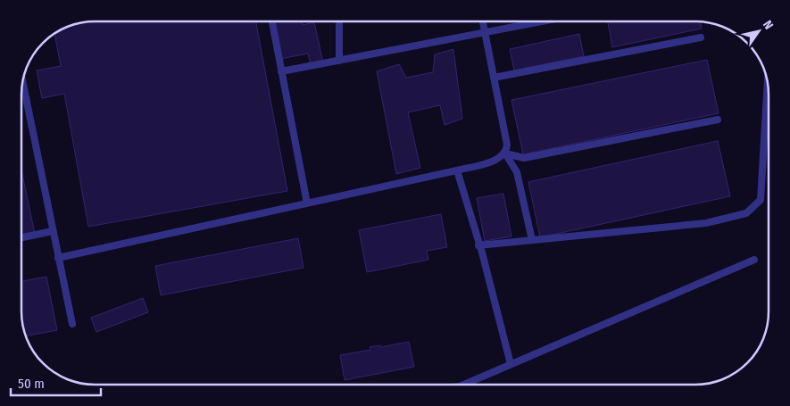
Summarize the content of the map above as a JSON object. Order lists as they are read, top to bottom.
{
  "scale_bar": "50 m",
  "north": "top right"
}
